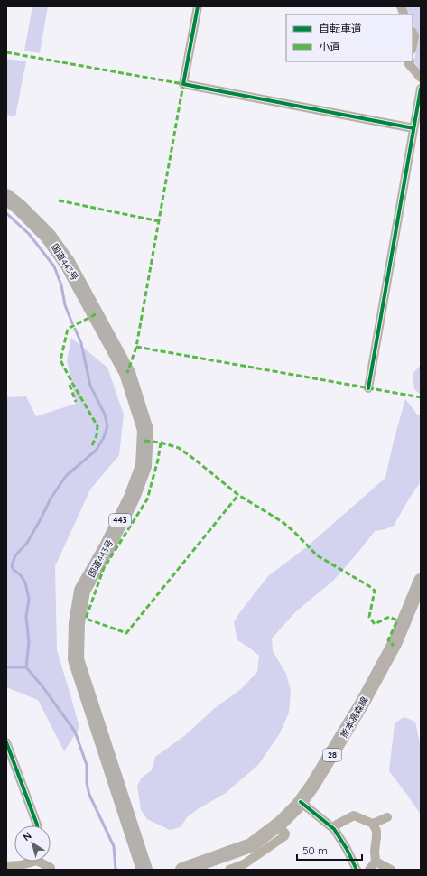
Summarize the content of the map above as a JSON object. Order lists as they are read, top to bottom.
{
  "streets": {
    "highway": ["国道443号", "443"],
    "main road": ["熊本高森線", "28"]
  },
  "legend": ["自転車道", "小道"],
  "scale_bar": "50 m",
  "north": "top left"
}
